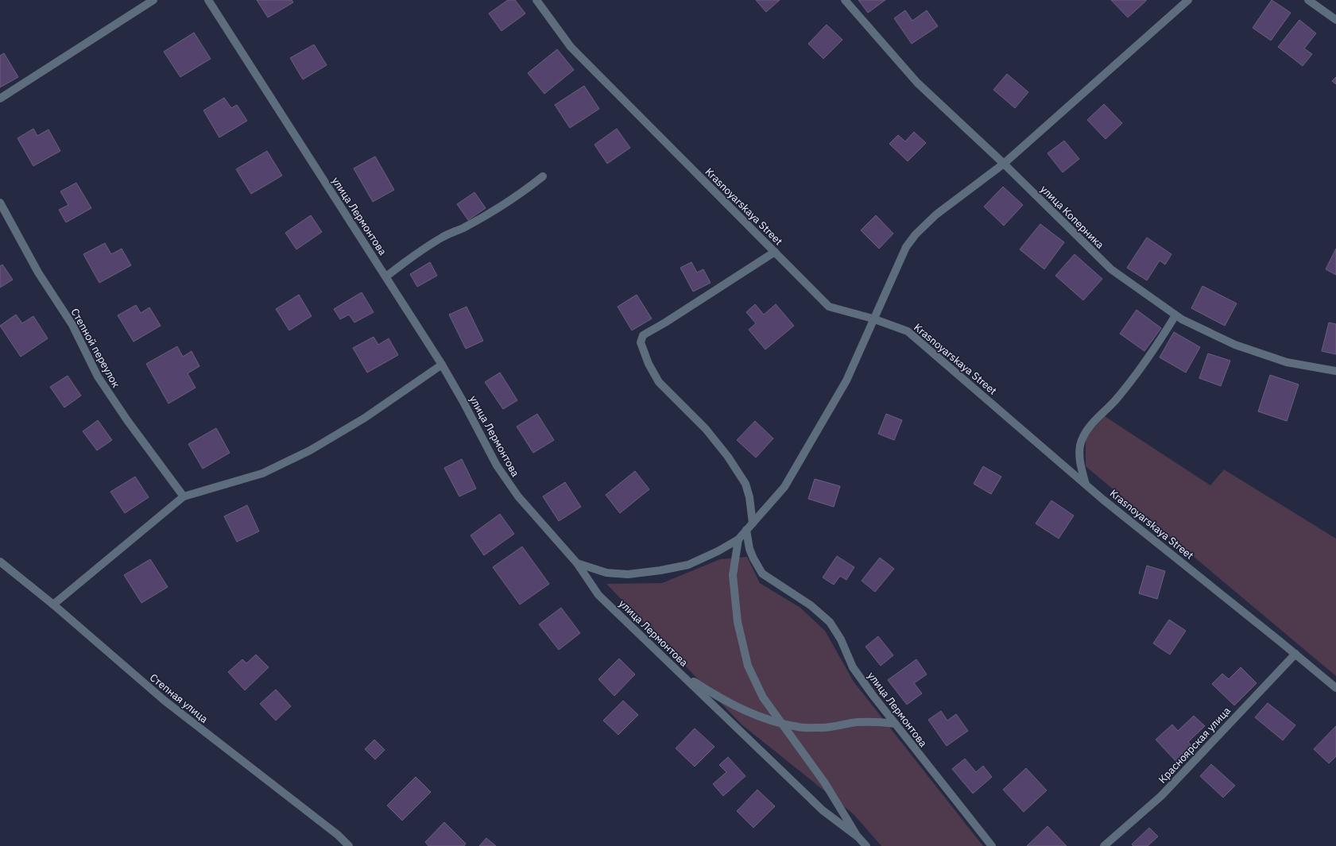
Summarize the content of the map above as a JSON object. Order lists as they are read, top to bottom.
{
  "streets": {
    "street": [
      "Krasnoyarskaya Street",
      "улица Лермонтова",
      "улица Коперника",
      "Степной переулок",
      "Степная улица",
      "Красноярская улица"
    ]
  },
  "crossings": [
    ["Krasnoyarskaya Street", "Красноярская улица"]
  ]
}
